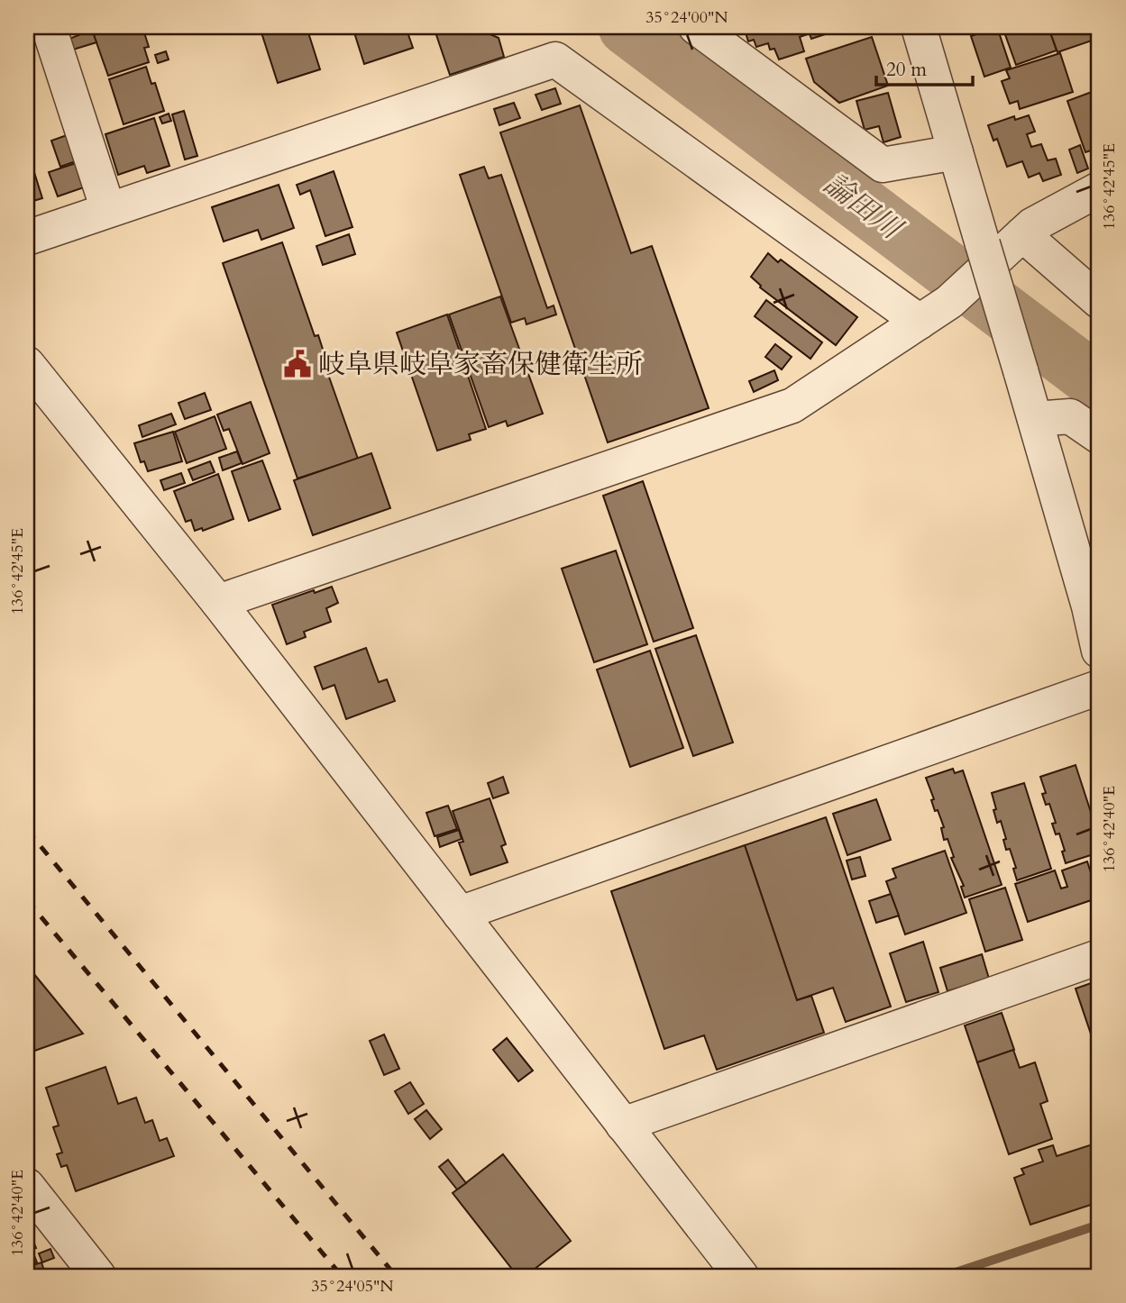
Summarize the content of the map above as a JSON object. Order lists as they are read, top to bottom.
{
  "water": ["論田川"],
  "places": {
    "public building": ["岐阜県岐阜家畜保健衛生所"]
  },
  "scale_bar": "20 m",
  "coordinates": [
    "35°24'00\"N",
    "136°42'45\"E",
    "136°42'40\"E",
    "35°24'05\"N"
  ]
}
